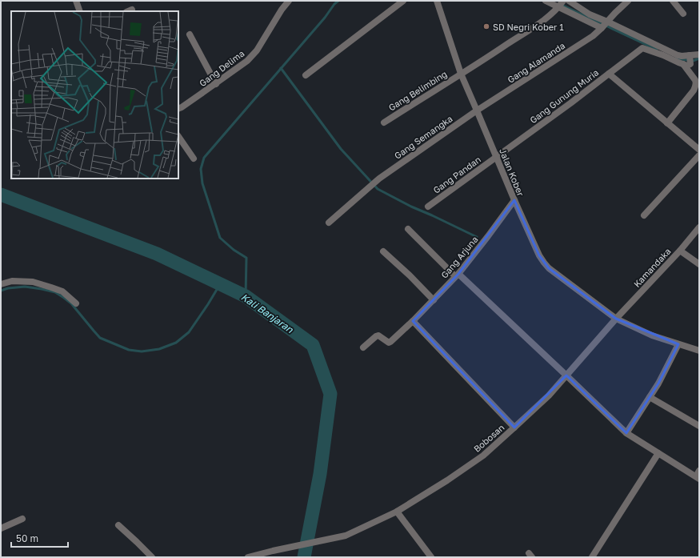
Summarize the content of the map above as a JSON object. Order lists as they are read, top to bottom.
{
  "streets": {
    "street": [
      "Gang Alamanda",
      "Gang Delima",
      "Gang Belimbing",
      "Gang Gunung Muria",
      "Gang Semangka",
      "Jalan Kober",
      "Gang Pandan",
      "Gang Arjuna",
      "Kamandaka",
      "Bobosan"
    ]
  },
  "crossings": [
    ["Gang Alamanda", "Gang Semangka"],
    ["Gang Alamanda", "Jalan Kober"],
    ["Gang Belimbing", "Jalan Kober"],
    ["Gang Gunung Muria", "Jalan Kober"],
    ["Gang Gunung Muria", "Gang Pandan"],
    ["Gang Semangka", "Jalan Kober"],
    ["Jalan Kober", "Gang Pandan"],
    ["Jalan Kober", "Gang Arjuna"],
    ["Jalan Kober", "Kamandaka"],
    ["Jalan Kober", "Bobosan"],
    ["Kamandaka", "Bobosan"]
  ],
  "water": ["Kali Banjaran"],
  "places": ["SD Negri Kober 1"],
  "scale_bar": "50 m"
}
